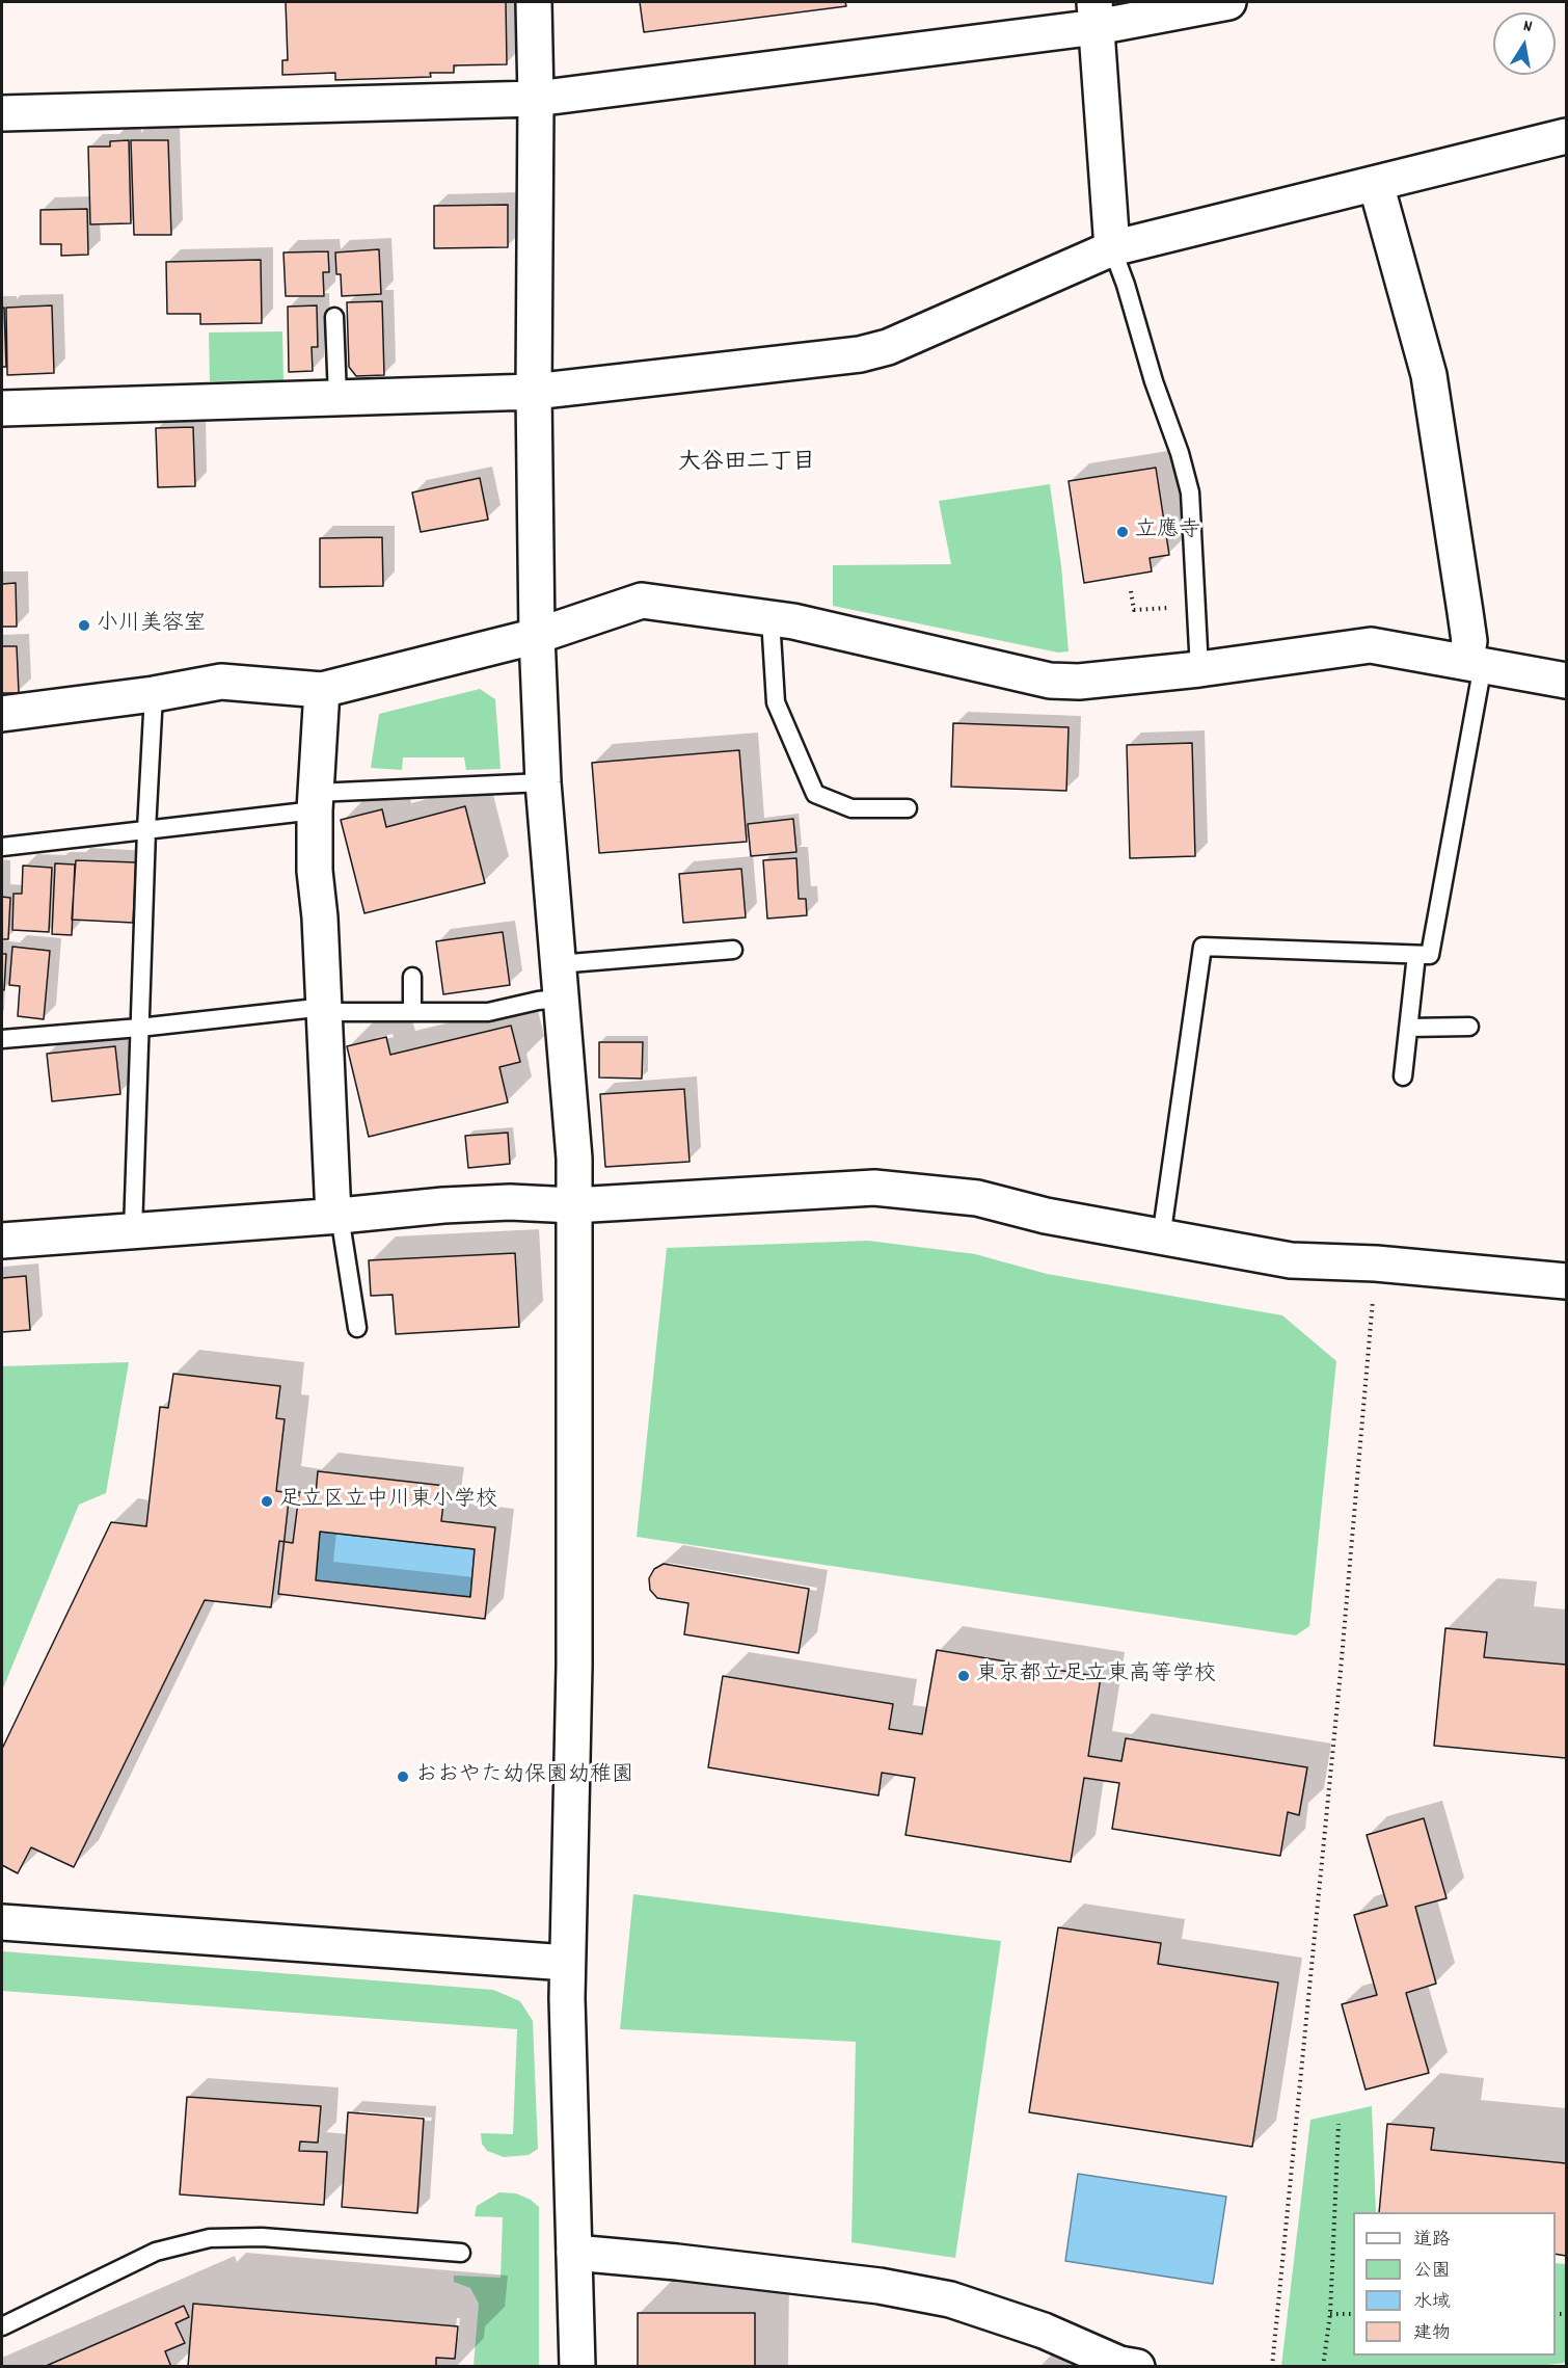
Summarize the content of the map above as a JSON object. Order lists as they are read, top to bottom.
{
  "districts": ["大谷田二丁目"],
  "places": [
    "立應寺",
    "小川美容室",
    "足立区立中川東小学校",
    "東京都立足立東高等学校",
    "おおやた幼保園幼稚園"
  ],
  "legend": [
    "道路",
    "公園",
    "水域",
    "建物"
  ],
  "north": "top"
}
